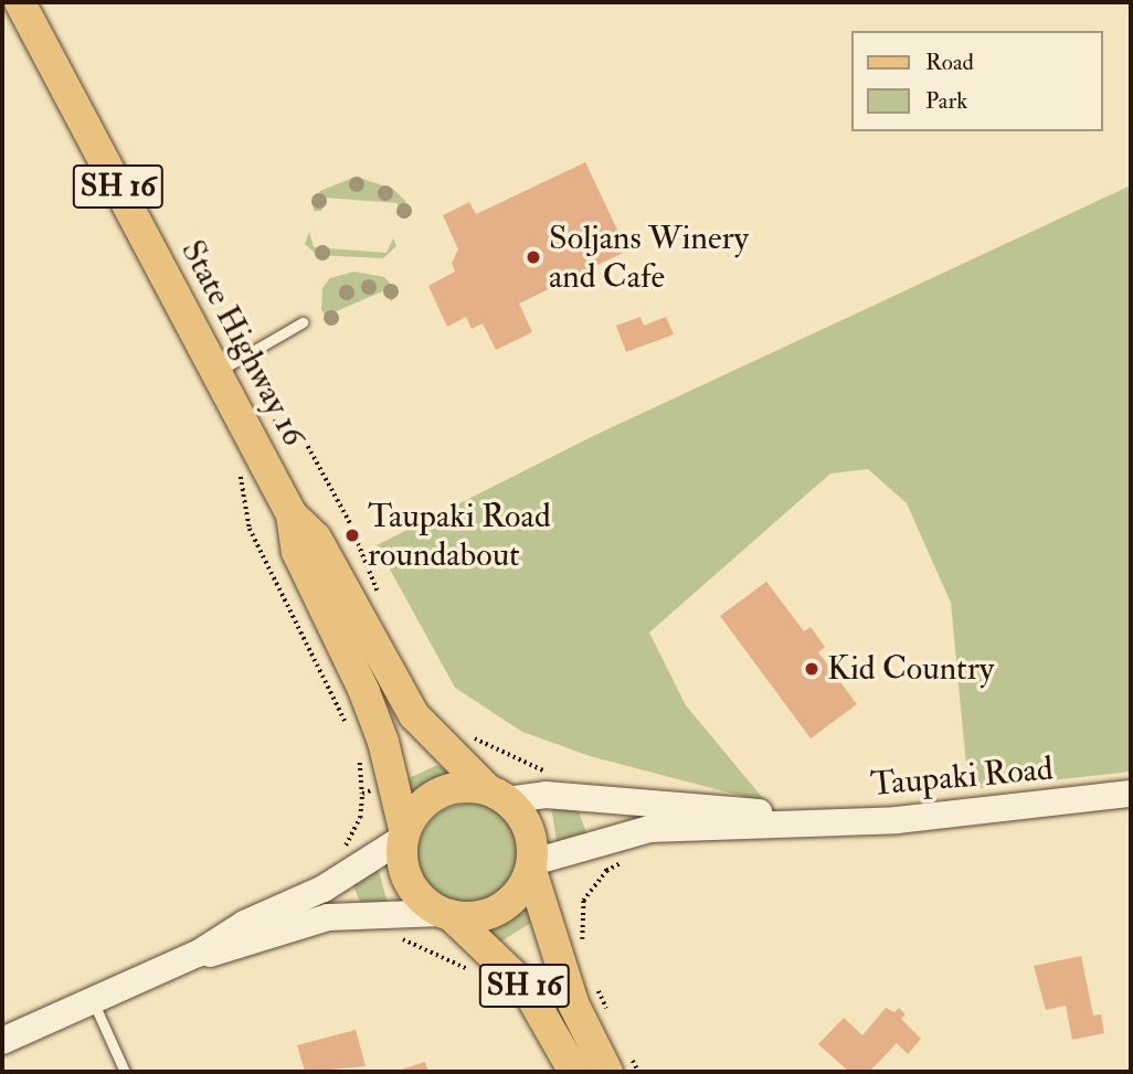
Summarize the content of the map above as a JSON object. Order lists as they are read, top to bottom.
{
  "streets": {
    "main road": ["SH 16", "State Highway 16"],
    "street": ["Taupaki Road"]
  },
  "crossings": [
    ["SH 16", "State Highway 16"],
    ["SH 16", "Taupaki Road"],
    ["State Highway 16", "Taupaki Road"]
  ],
  "places": ["Soljans Winery and Cafe", "Taupaki Road roundabout", "Kid Country"],
  "legend": ["Road", "Park"]
}
